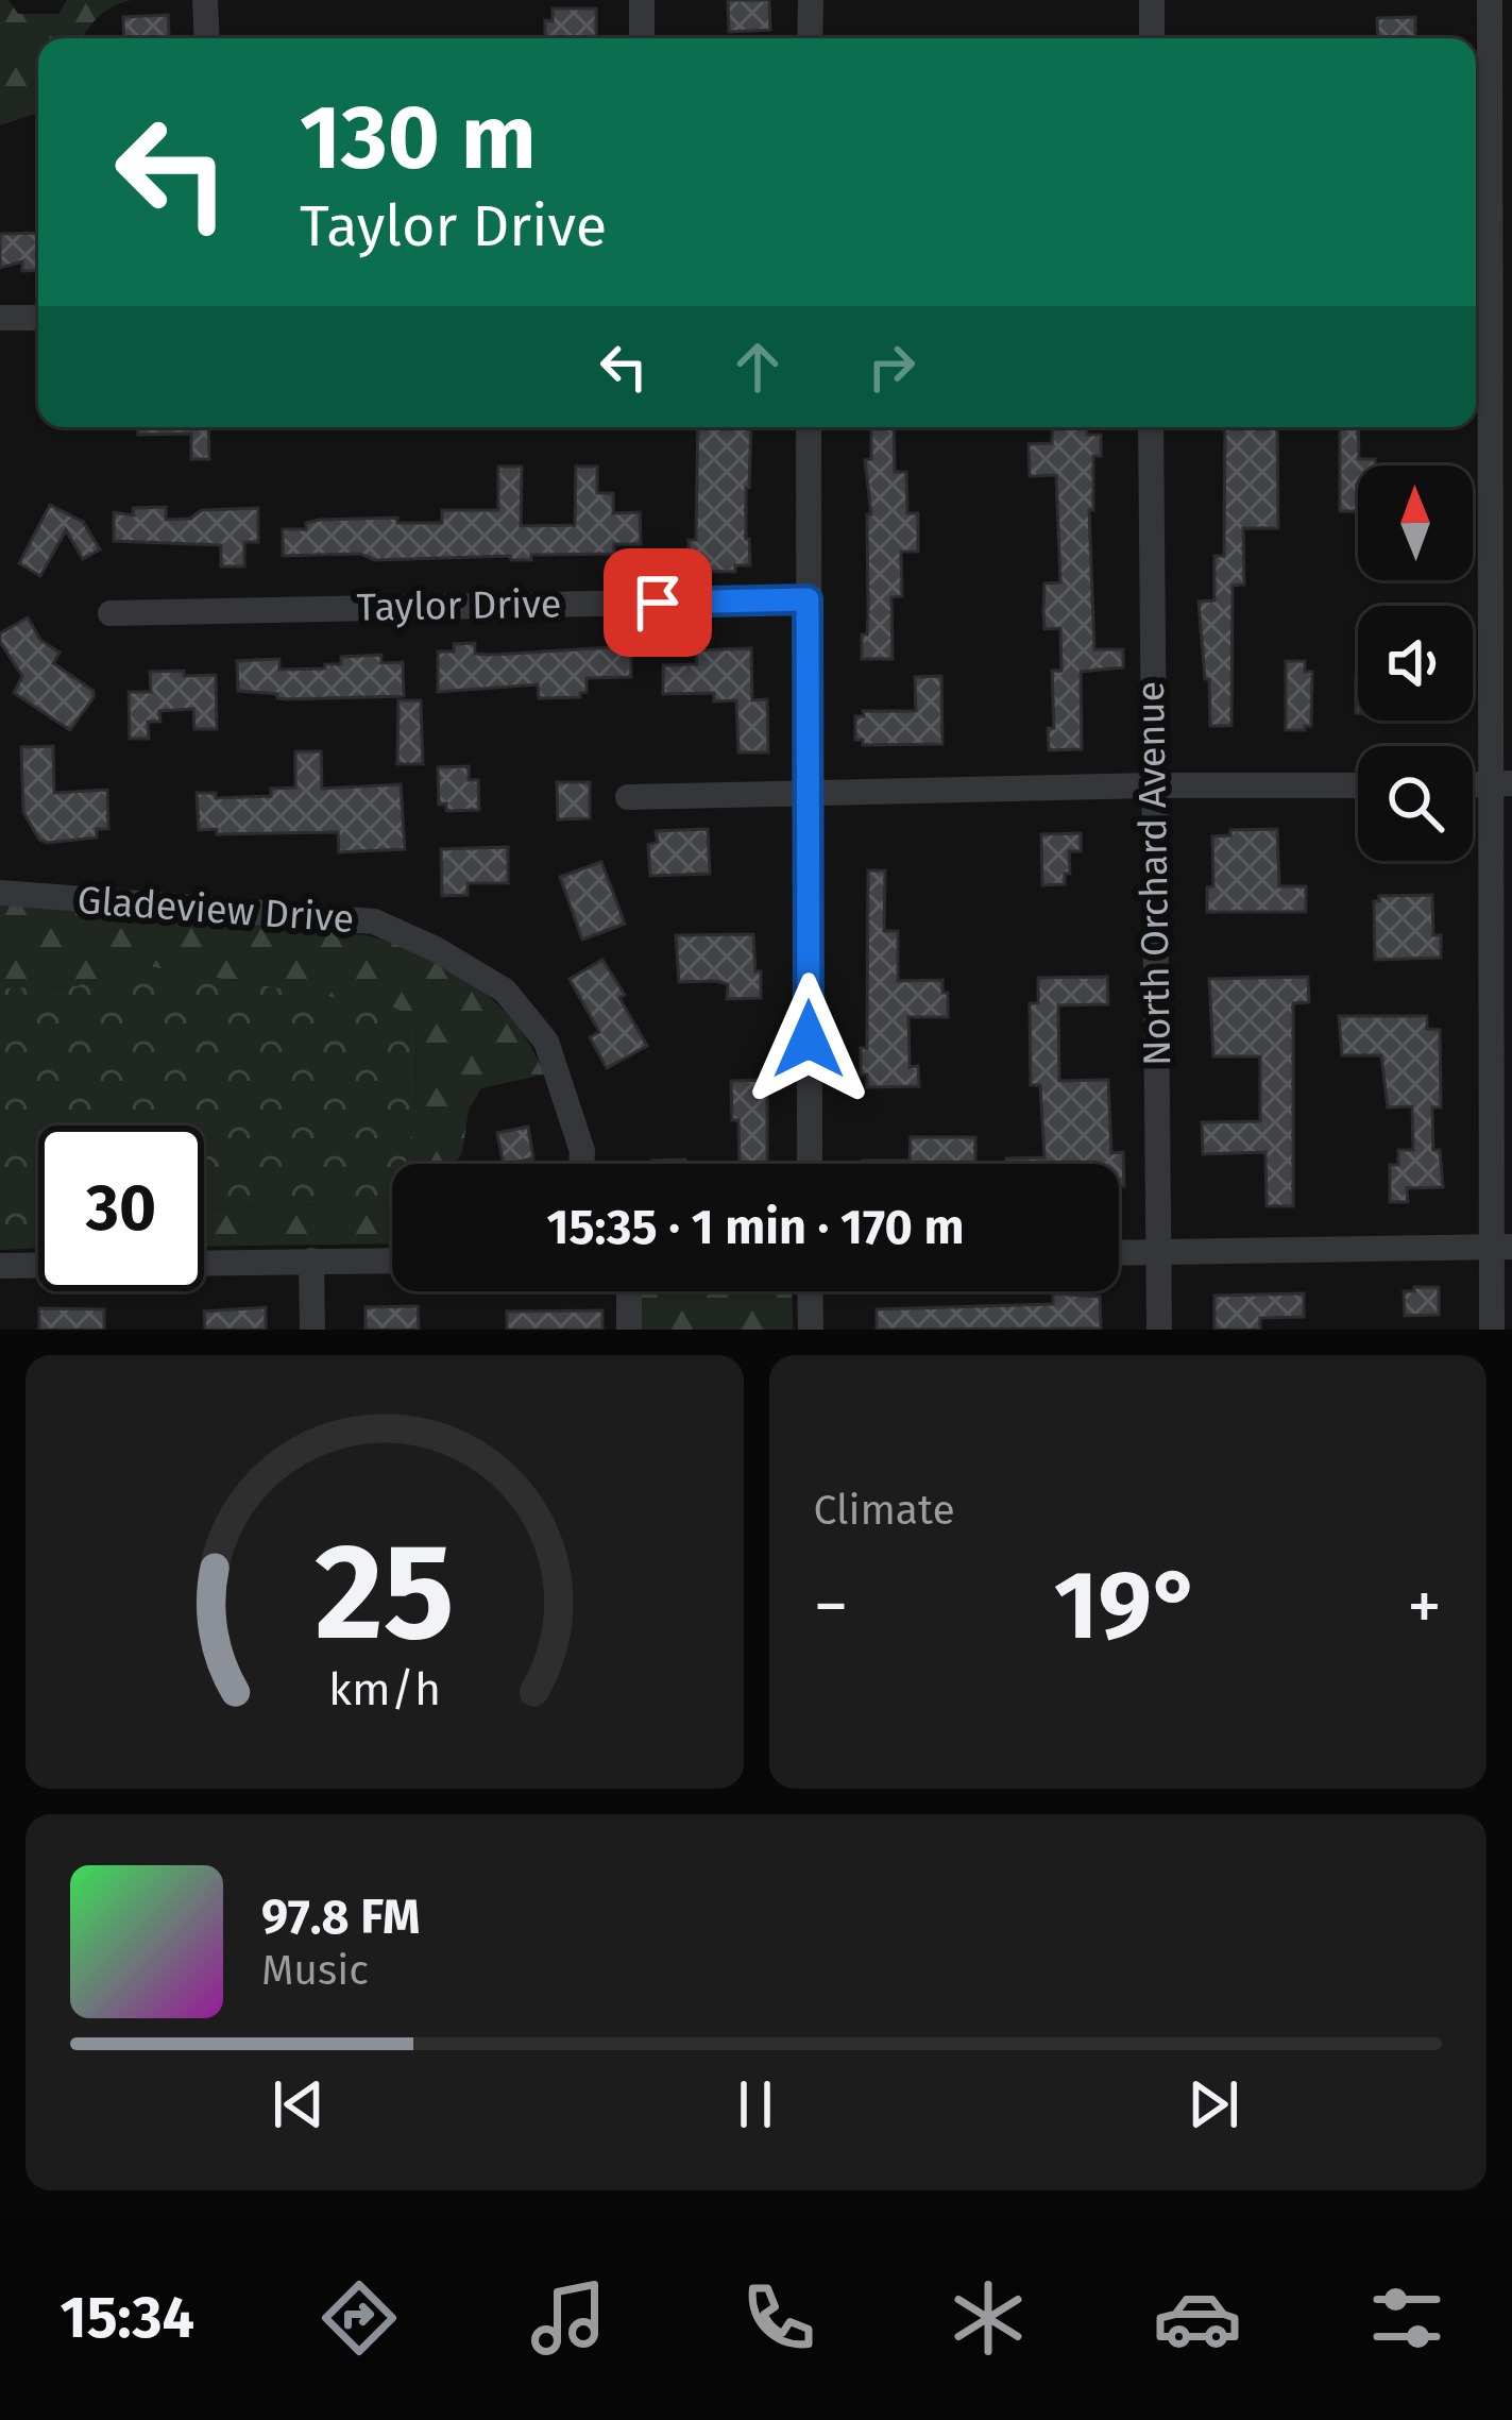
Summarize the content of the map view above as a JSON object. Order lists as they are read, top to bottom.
{
  "streets": {
    "street": ["Taylor Drive", "North Orchard Avenue", "Gladeview Drive"]
  },
  "north": "top",
  "page": {
    "turn": ["130 m", "Taylor Drive"],
    "limit": "30",
    "trip": "15:35 · 1 min · 170 m",
    "tile": "Climate",
    "heat": ["−", "19°", "+"],
    "song": ["97.8 FM", "Music"],
    "tabs": "15:34",
    "gauge": ["25", "km/h"]
  }
}
